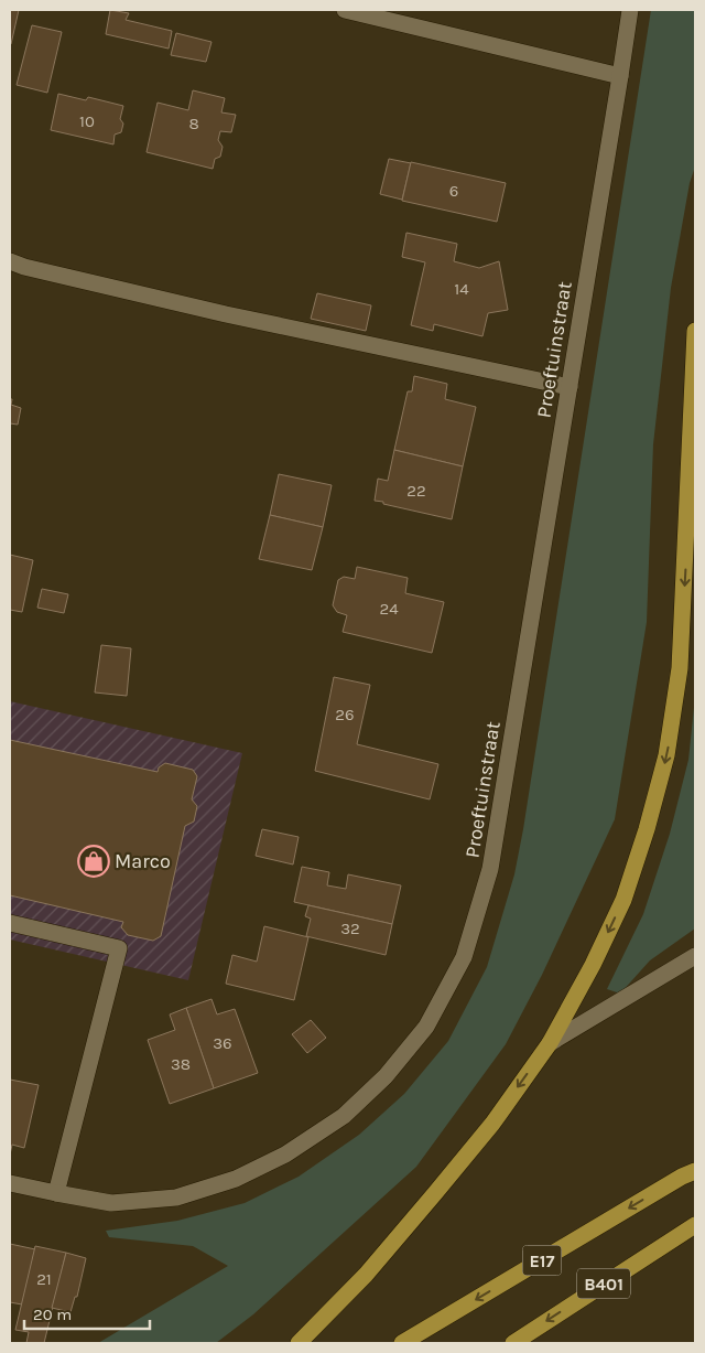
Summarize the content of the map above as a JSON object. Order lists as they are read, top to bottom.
{
  "streets": {
    "highway": ["E17", "B401"],
    "street": ["Proeftuinstraat"]
  },
  "places": {
    "shop": ["Marco"]
  },
  "house_numbers": [
    "10",
    "8",
    "6",
    "14",
    "22",
    "24",
    "26",
    "32",
    "36",
    "38",
    "21"
  ],
  "scale_bar": "20 m"
}
